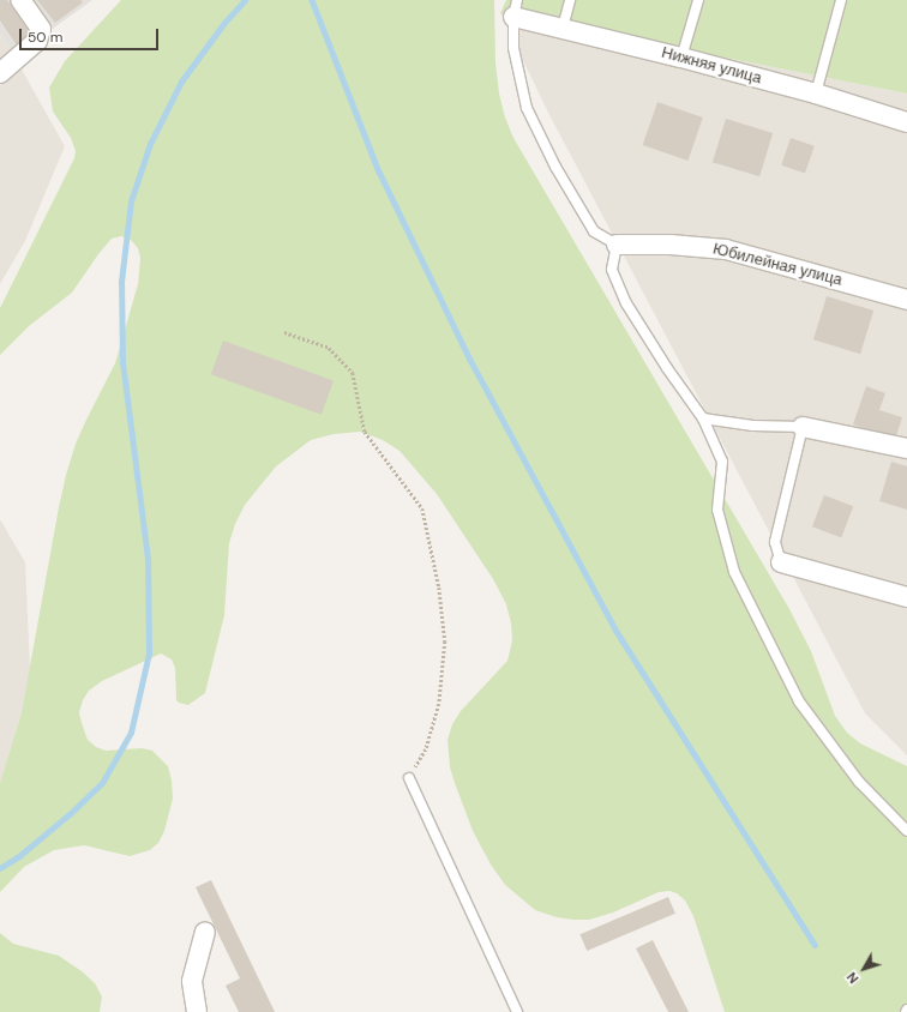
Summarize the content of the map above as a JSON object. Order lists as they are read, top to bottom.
{
  "streets": {
    "street": ["Нижняя улица", "Юбилейная улица"]
  },
  "scale_bar": "50 m",
  "north": "bottom left"
}
